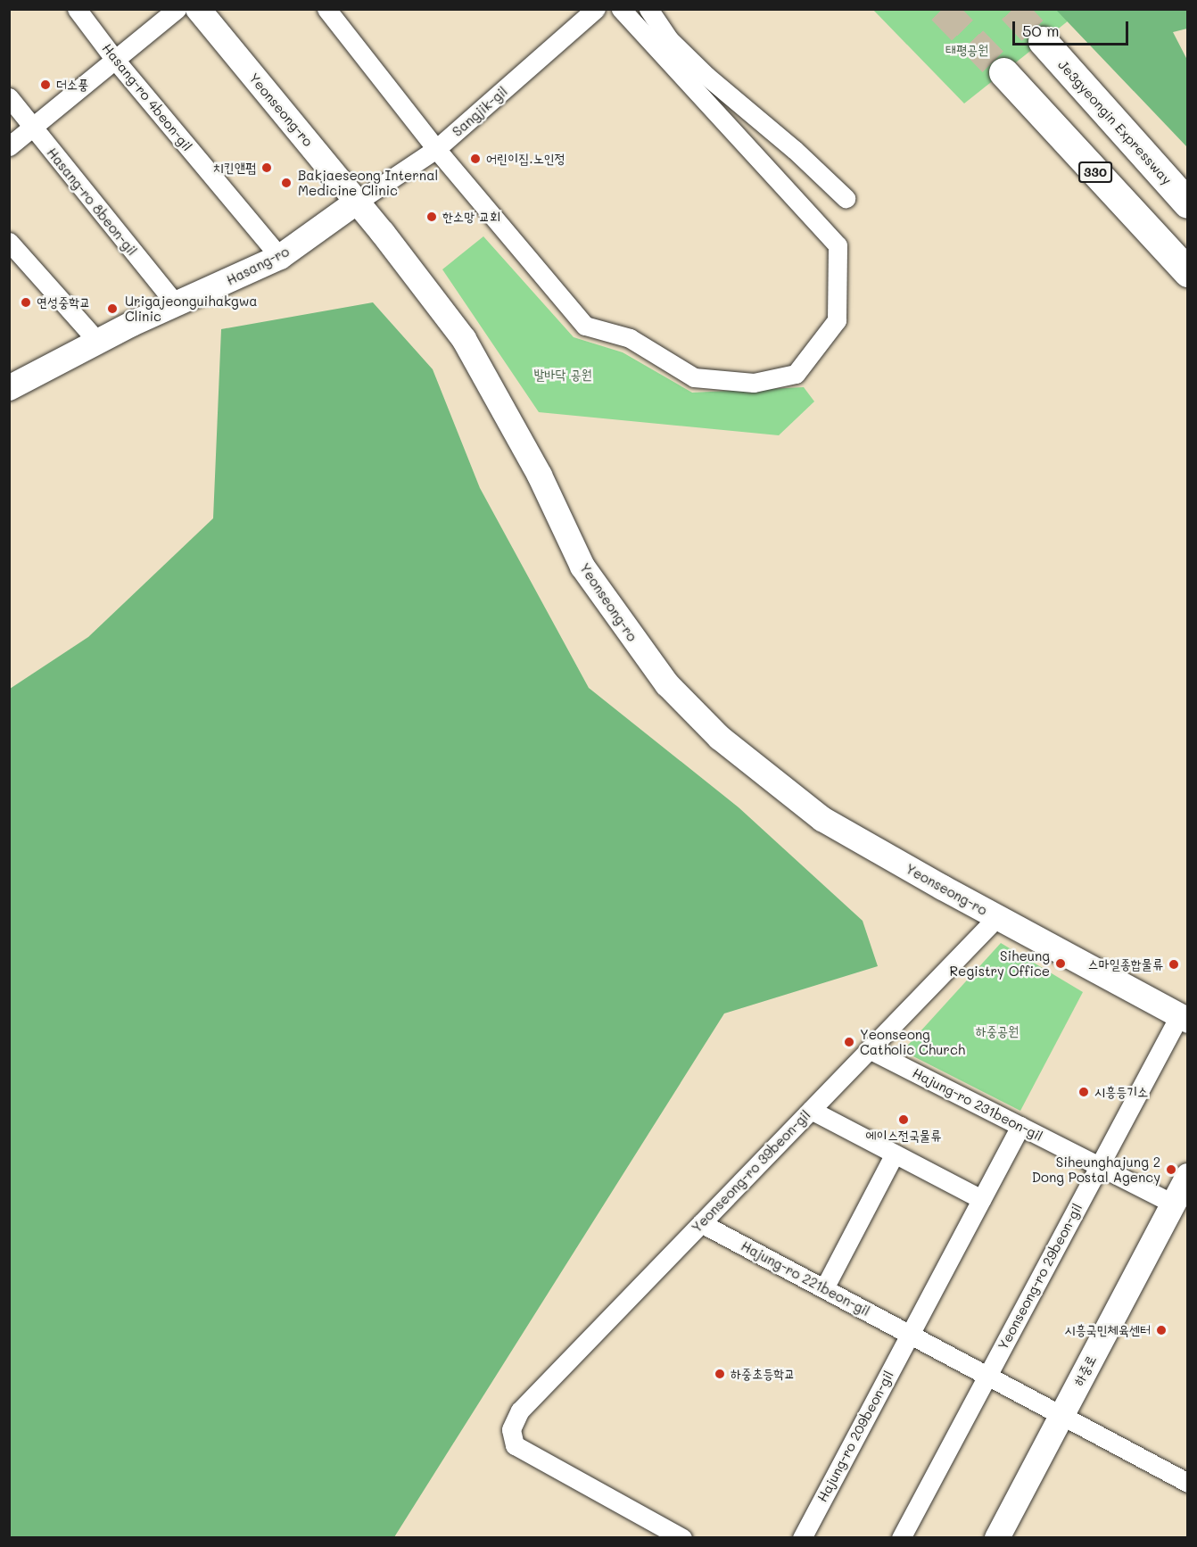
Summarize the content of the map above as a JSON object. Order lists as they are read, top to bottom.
{
  "streets": {
    "highway": ["Je3gyeongin Expressway", "330"],
    "street": [
      "Hasang-ro 4beon-gil",
      "Yeonseong-ro",
      "Sangjik-gil",
      "Hasang-ro 8beon-gil",
      "Hasang-ro",
      "Hajung-ro 231beon-gil",
      "Yeonseong-ro 39beon-gil",
      "Yeonseong-ro 29beon-gil",
      "Hajung-ro 221beon-gil",
      "하중로",
      "Hajung-ro 209beon-gil"
    ]
  },
  "crossings": [
    ["Hasang-ro 4beon-gil", "Hasang-ro"],
    ["Yeonseong-ro", "Sangjik-gil"],
    ["Yeonseong-ro", "Hasang-ro"],
    ["Yeonseong-ro", "Yeonseong-ro 39beon-gil"],
    ["Yeonseong-ro", "Yeonseong-ro 29beon-gil"],
    ["Sangjik-gil", "Hasang-ro"],
    ["Hasang-ro 8beon-gil", "Hasang-ro"],
    ["Hajung-ro 231beon-gil", "Yeonseong-ro 39beon-gil"],
    ["Hajung-ro 231beon-gil", "Yeonseong-ro 29beon-gil"],
    ["Hajung-ro 231beon-gil", "하중로"],
    ["Yeonseong-ro 39beon-gil", "Hajung-ro 221beon-gil"],
    ["Yeonseong-ro 29beon-gil", "Hajung-ro 221beon-gil"],
    ["Hajung-ro 221beon-gil", "하중로"],
    ["Hajung-ro 221beon-gil", "Hajung-ro 209beon-gil"]
  ],
  "parks": ["태평공원", "발바닥 공원", "하중공원"],
  "places": [
    "더소풍",
    "어린이집.노인정",
    "치킨앤펍",
    "Bakjaeseong Internal Medicine Clinic",
    "한소망 교회",
    "연성중학교",
    "Urigajeonguihakgwa Clinic",
    "Siheung Registry Office",
    "스마일종합물류",
    "Yeonseong Catholic Church",
    "시흥등기소",
    "에이스전국물류",
    "Siheunghajung 2 Dong Postal Agency",
    "시흥국민체육센터",
    "하중초등학교"
  ],
  "scale_bar": "50 m"
}
